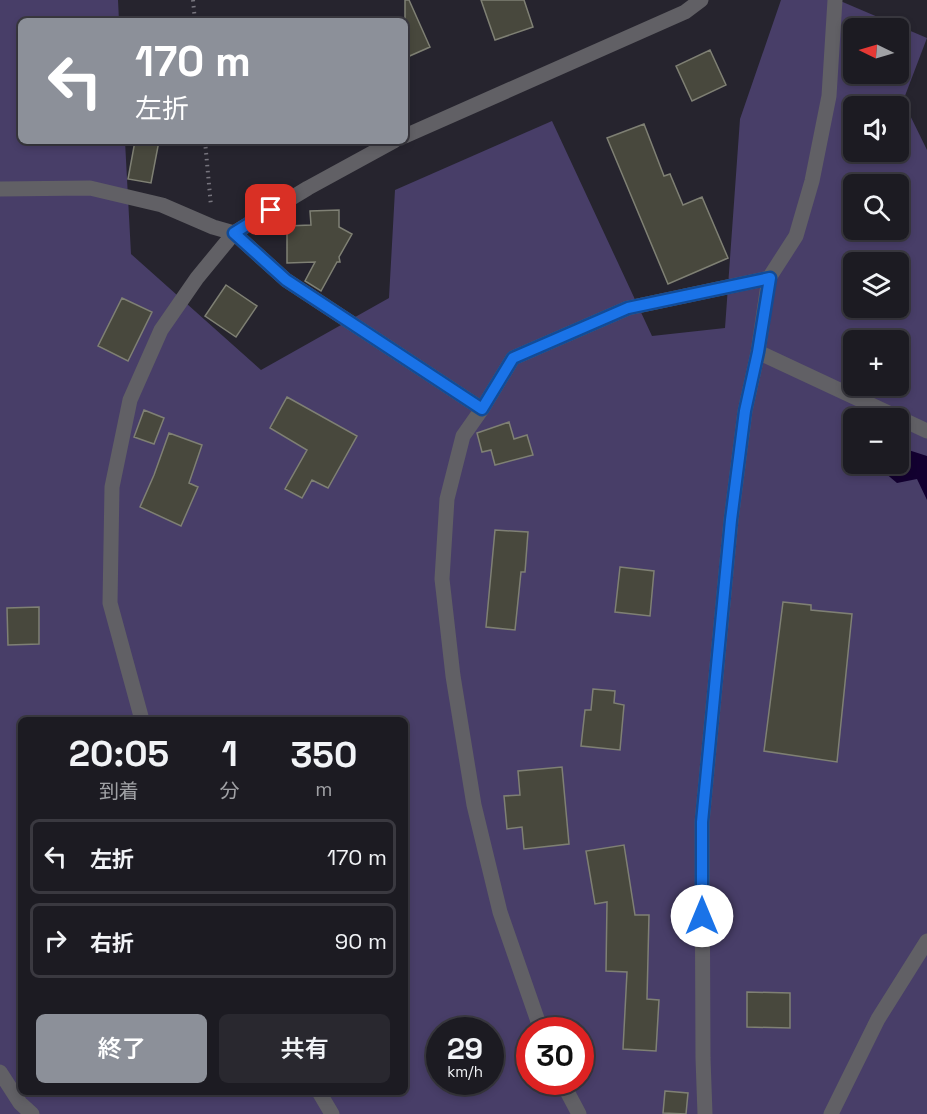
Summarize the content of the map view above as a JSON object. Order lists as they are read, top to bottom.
{
  "north": "left",
  "page": {
    "map_buttons": ["+", "−"],
    "turn": ["170 m", "左折"],
    "eta": [
      "20:05",
      "到着",
      "1",
      "分",
      "350",
      "m"
    ],
    "list": [
      {
        "name": "左折",
        "value": "170 m"
      },
      {
        "name": "右折",
        "value": "90 m"
      }
    ],
    "buttons": ["終了", "共有"],
    "speed": "29 km/h",
    "limit": "30"
  }
}
